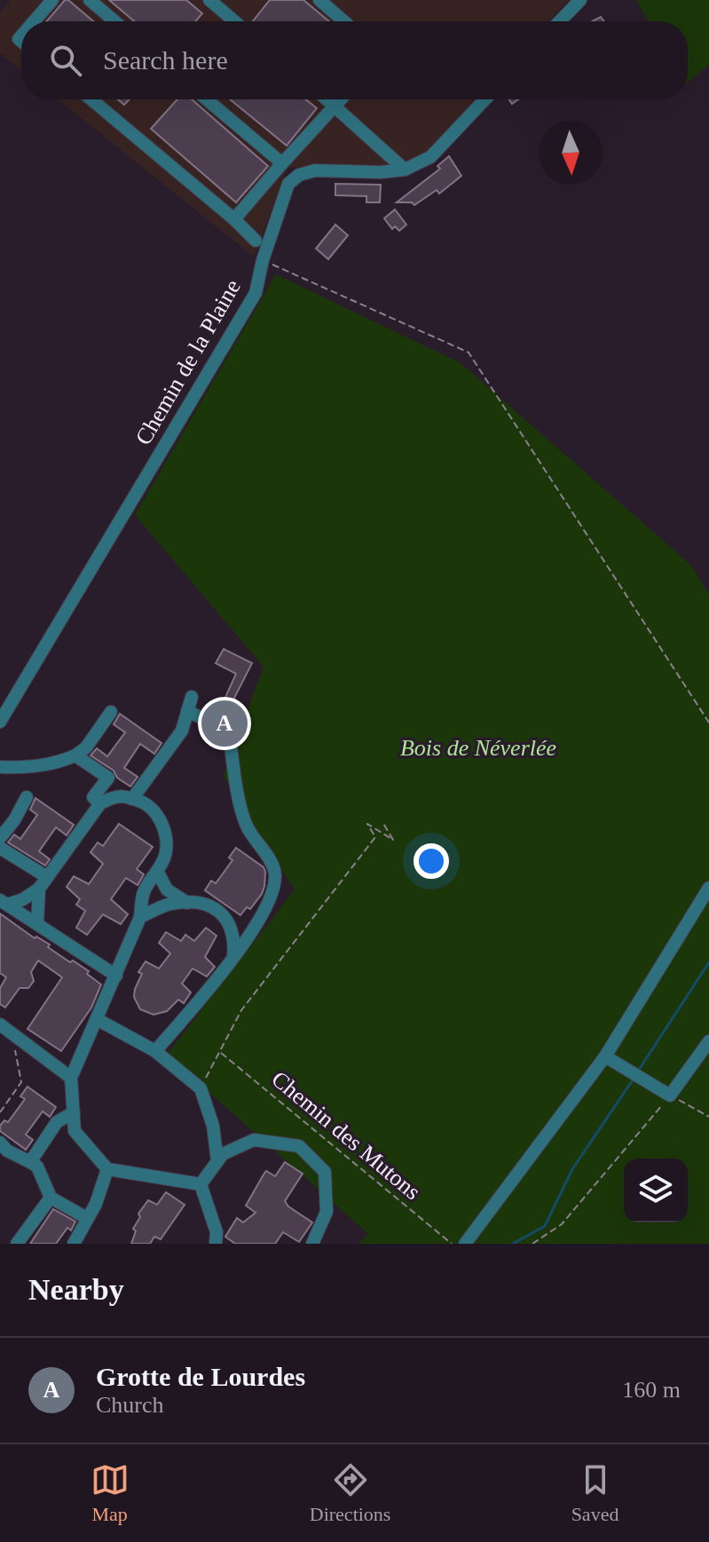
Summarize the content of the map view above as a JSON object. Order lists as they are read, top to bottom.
{
  "streets": {
    "street": ["Chemin de la Plaine"],
    "path": ["Chemin des Mutons"]
  },
  "parks": ["Bois de Néverlée"],
  "north": "bottom",
  "page": {
    "search": "Search here",
    "pins": "A",
    "heading": "Nearby",
    "list": [
      {
        "mark": "A",
        "name": "Grotte de Lourdes",
        "note": "Church",
        "value": "160 m"
      }
    ],
    "nav": ["Map", "Directions", "Saved"]
  }
}
